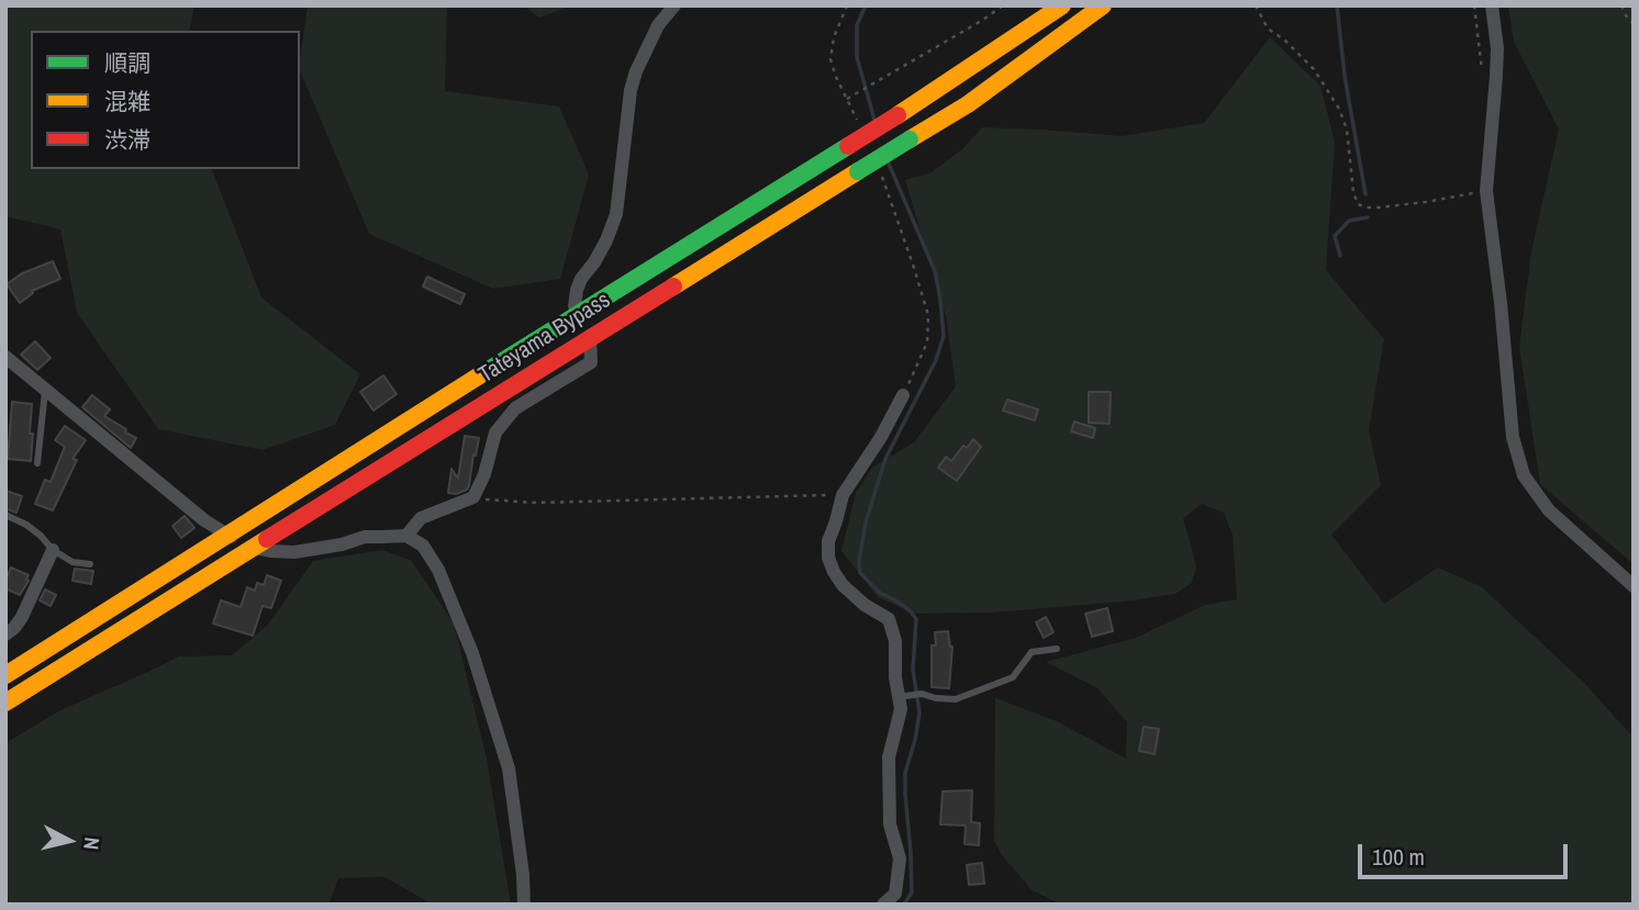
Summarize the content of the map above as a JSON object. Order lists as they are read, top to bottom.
{
  "streets": {
    "highway": ["Tateyama Bypass"]
  },
  "legend": ["順調", "混雑", "渋滞"],
  "scale_bar": "100 m",
  "north": "right"
}
